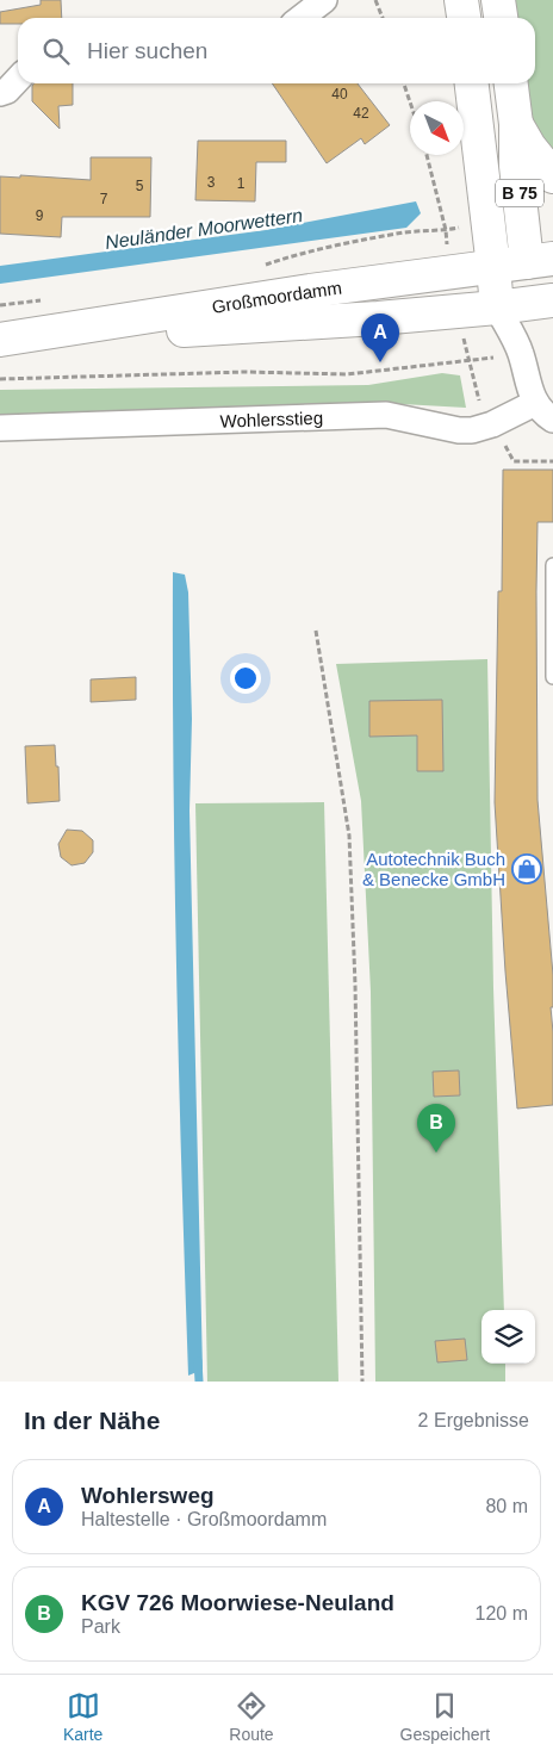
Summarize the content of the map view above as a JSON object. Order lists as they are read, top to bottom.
{
  "streets": {
    "main road": ["B 75", "Großmoordamm"],
    "street": ["Wohlersstieg"]
  },
  "crossings": [
    ["B 75", "Großmoordamm"]
  ],
  "water": ["Neuländer Moorwettern"],
  "places": {
    "shop": ["Autotechnik Buch & Benecke GmbH"]
  },
  "house_numbers": [
    "40",
    "42",
    "3",
    "1",
    "5",
    "7",
    "9"
  ],
  "north": "bottom right",
  "page": {
    "search": "Hier suchen",
    "pins": ["A", "B"],
    "heading": ["In der Nähe", "2 Ergebnisse"],
    "list": [
      {
        "mark": "A",
        "name": "Wohlersweg",
        "note": "Haltestelle · Großmoordamm",
        "value": "80 m"
      },
      {
        "mark": "B",
        "name": "KGV 726 Moorwiese-Neuland",
        "note": "Park",
        "value": "120 m"
      }
    ],
    "nav": ["Karte", "Route", "Gespeichert"]
  }
}
